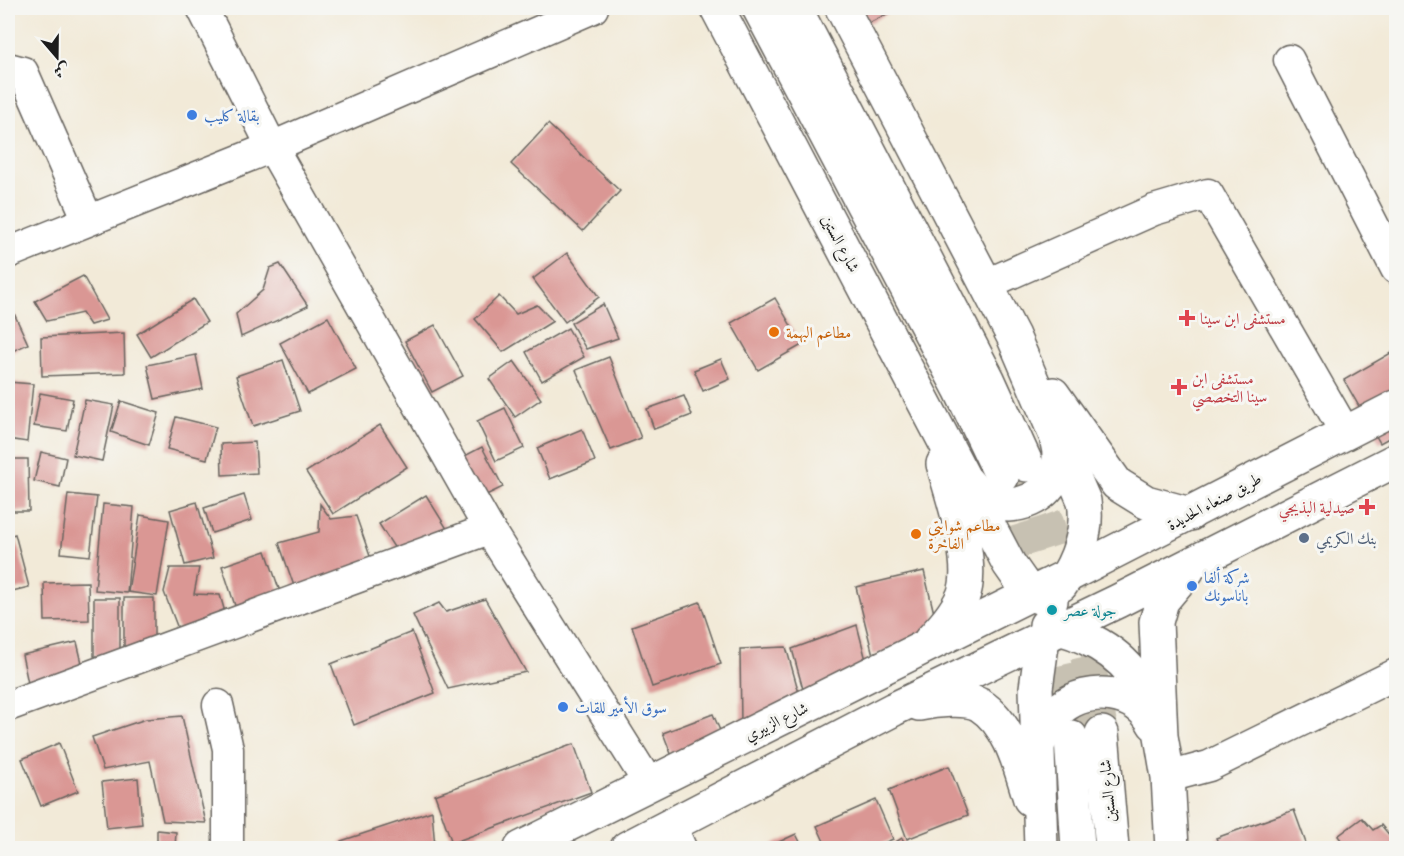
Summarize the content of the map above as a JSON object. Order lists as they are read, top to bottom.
{
  "streets": {
    "main road": ["شارع الستين", "طريق صنعاء الحديدة", "شارع الزبيري"]
  },
  "crossings": [
    ["طريق صنعاء الحديدة", "شارع الزبيري"]
  ],
  "places": {
    "other": [
      "بقالة كليب",
      "مطاعم البهمة",
      "مطاعم شوايتي الفاخرة",
      "بنك الكريمي",
      "شركة ألفا باناسونك",
      "جولة عصر",
      "سوق الأمير للقات"
    ],
    "health": ["مستشفى ابن سينا", "مستشفى ابن سينا التخصصي", "صيدلية البذيجي"]
  },
  "north": "bottom"
}
